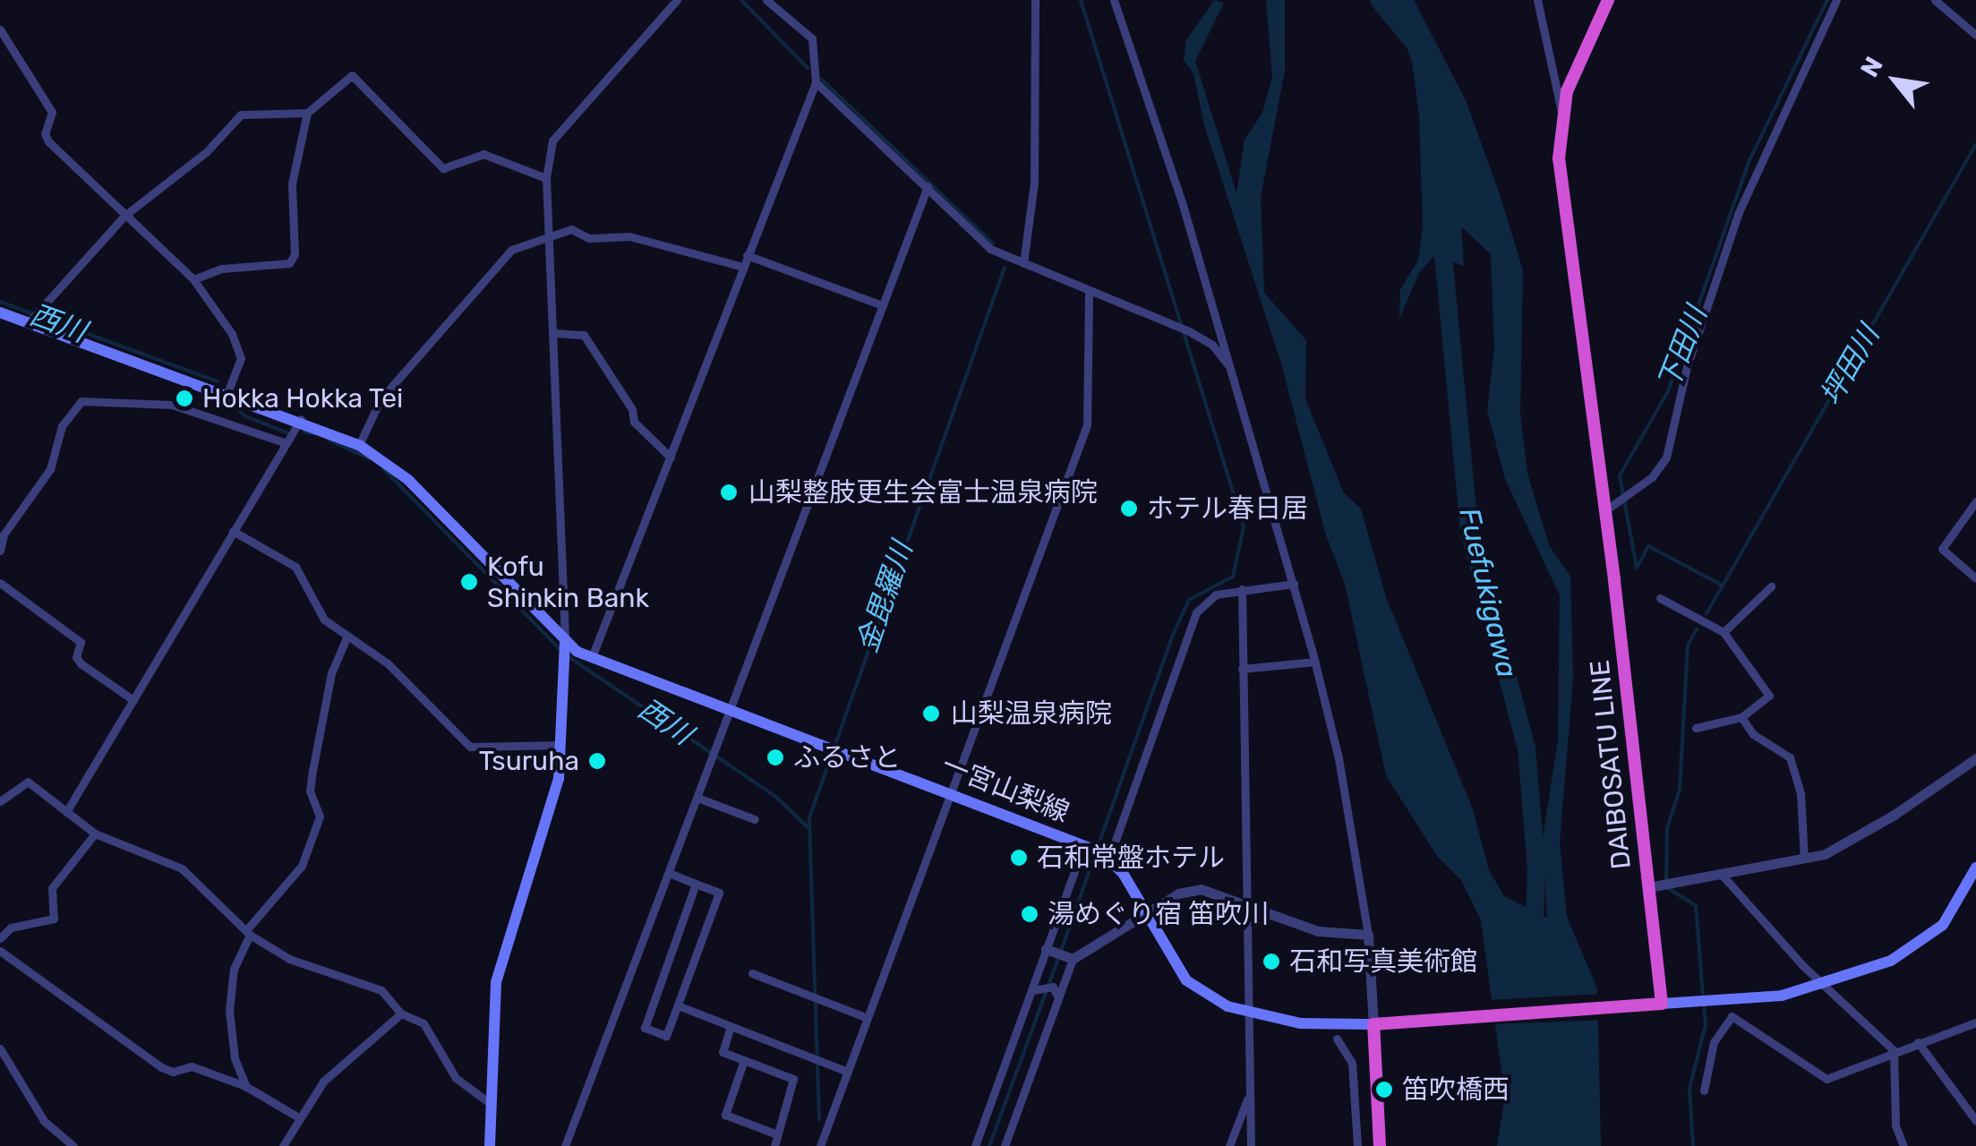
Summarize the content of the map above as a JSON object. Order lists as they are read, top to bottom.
{
  "streets": {
    "highway": ["DAIBOSATU LINE"],
    "main road": ["一宮山梨線"]
  },
  "water": [
    "西川",
    "下田川",
    "坪田川",
    "Fuefukigawa",
    "金毘羅川"
  ],
  "places": [
    "Hokka Hokka Tei",
    "山梨整肢更生会富士温泉病院",
    "ホテル春日居",
    "Kofu Shinkin Bank",
    "山梨温泉病院",
    "ふるさと",
    "Tsuruha",
    "石和常盤ホテル",
    "湯めぐり宿 笛吹川",
    "石和写真美術館",
    "笛吹橋西"
  ],
  "north": "top left"
}
